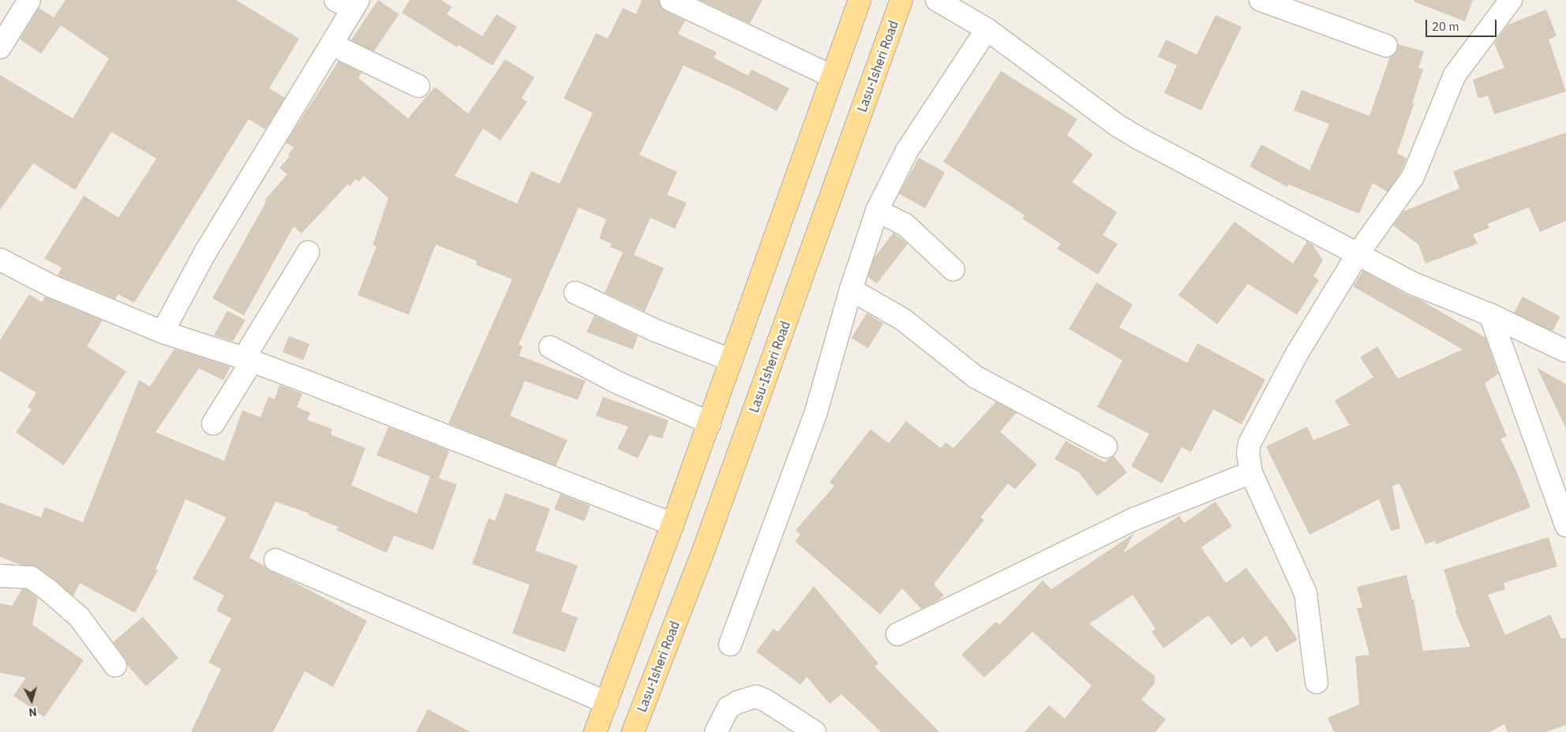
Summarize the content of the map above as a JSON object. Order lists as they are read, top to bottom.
{
  "streets": {
    "main road": ["Lasu-Isheri Road"]
  },
  "scale_bar": "20 m",
  "north": "bottom"
}
